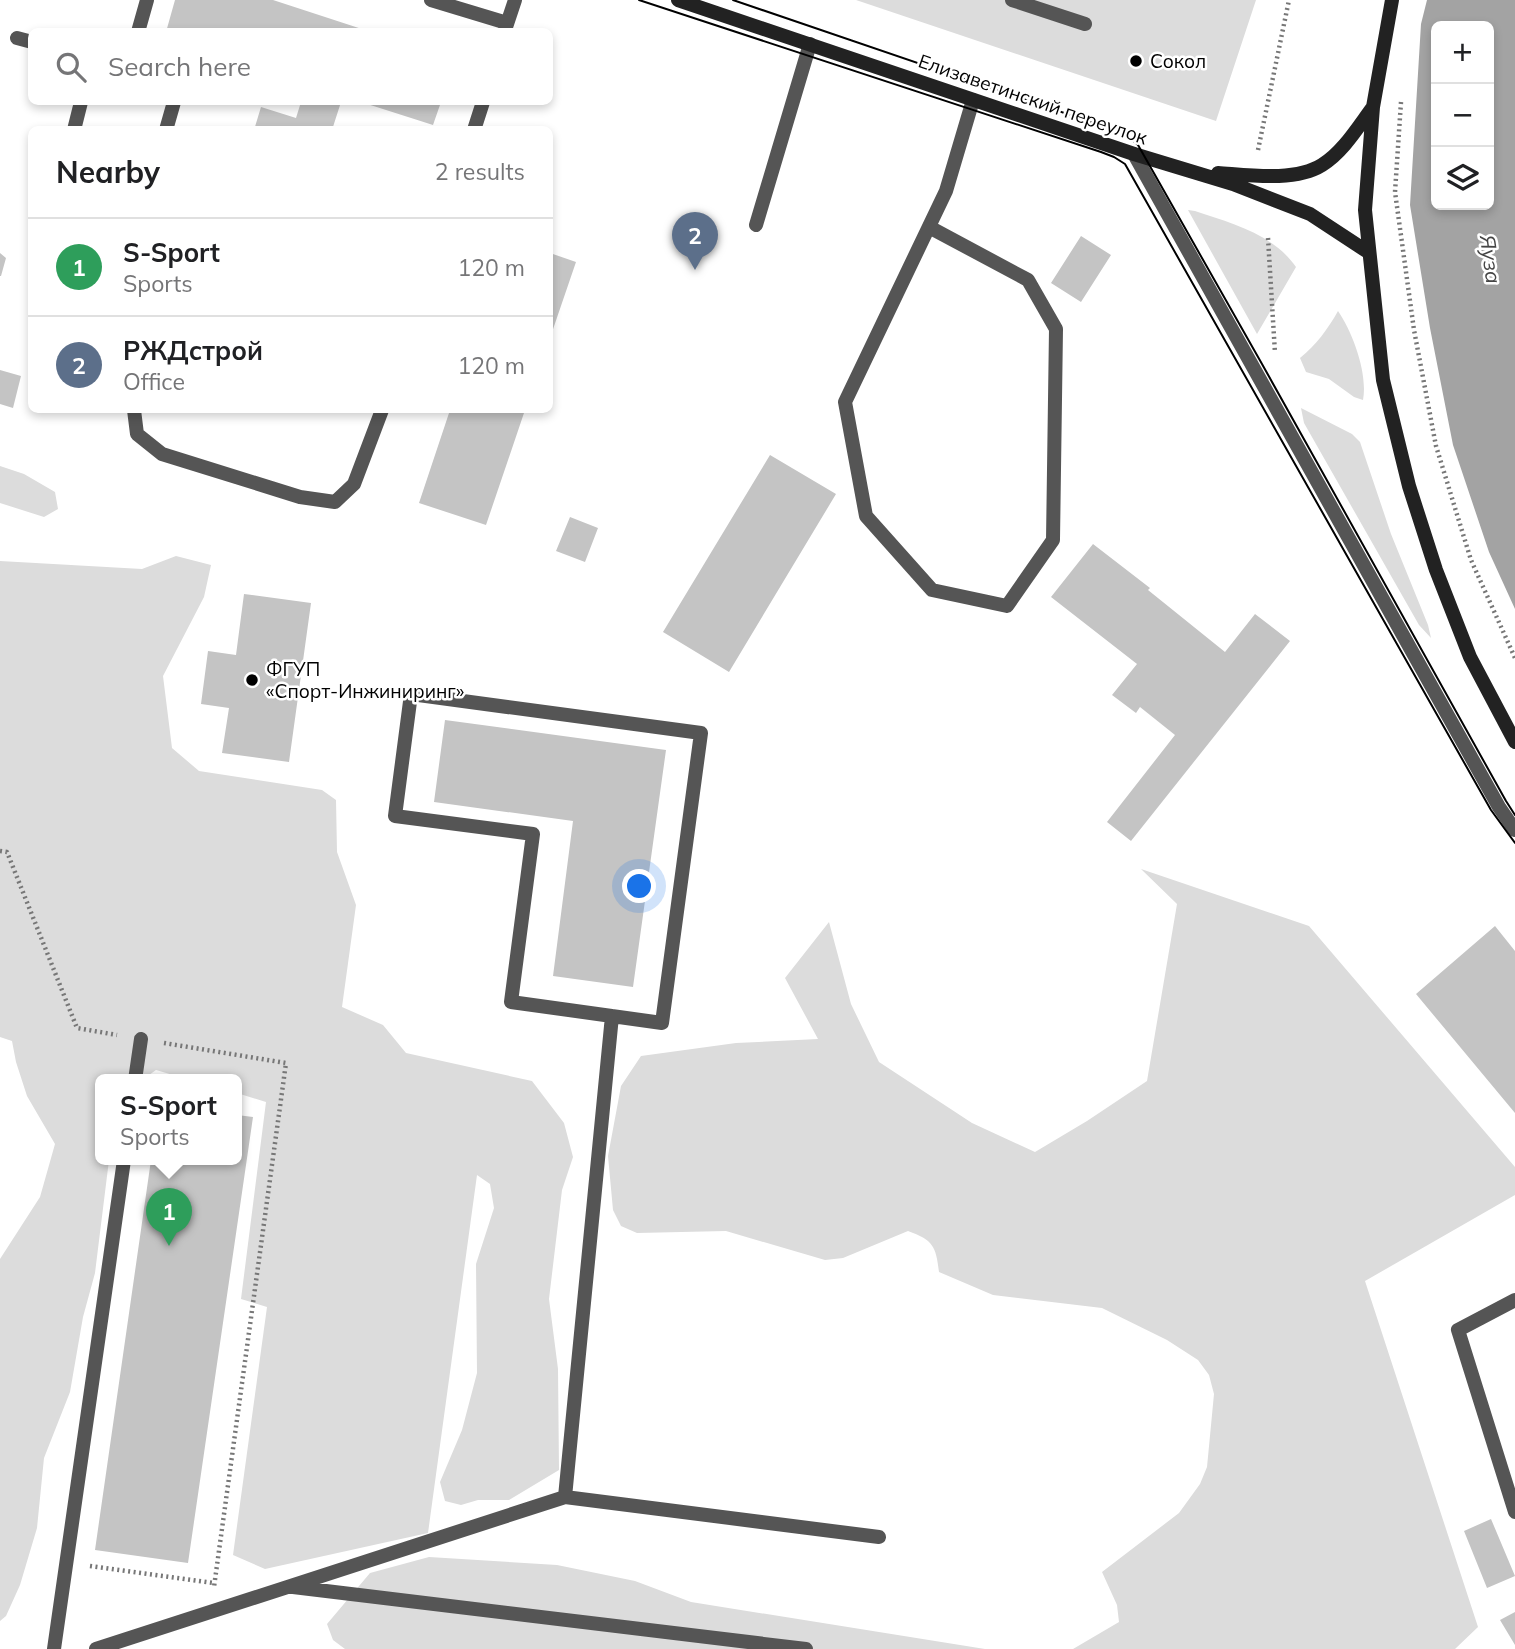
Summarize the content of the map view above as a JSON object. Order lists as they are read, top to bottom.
{
  "streets": {
    "street": ["Елизаветинский переулок"]
  },
  "water": ["Яуза"],
  "places": ["Сокол", "ФГУП «Спорт-Инжиниринг»"],
  "page": {
    "map_buttons": ["+", "−"],
    "search": "Search here",
    "heading": ["Nearby", "2 results"],
    "pins": ["2", "1"],
    "list": [
      {
        "mark": "1",
        "name": "S-Sport",
        "note": "Sports",
        "value": "120 m"
      },
      {
        "mark": "2",
        "name": "РЖДстрой",
        "note": "Office",
        "value": "120 m"
      }
    ],
    "popup": ["S-Sport", "Sports"]
  }
}
